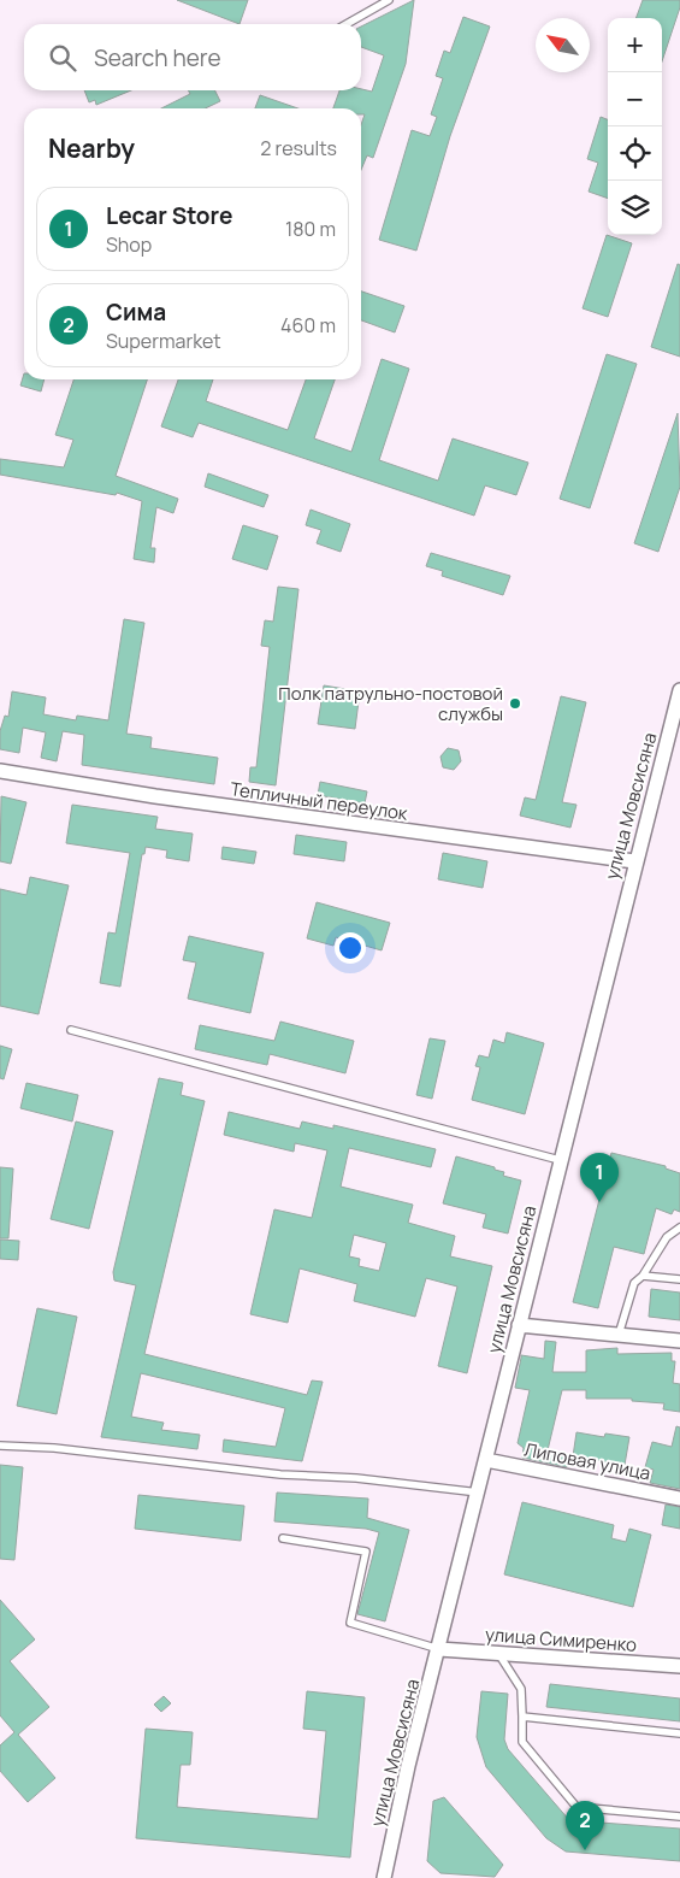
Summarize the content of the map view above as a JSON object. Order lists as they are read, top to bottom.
{
  "streets": {
    "street": [
      "Тепличный переулок",
      "улица Мовсисяна",
      "Липовая улица",
      "улица Симиренко"
    ]
  },
  "crossings": [
    ["Тепличный переулок", "улица Мовсисяна"],
    ["улица Мовсисяна", "Липовая улица"],
    ["улица Мовсисяна", "улица Симиренко"]
  ],
  "places": ["Полк патрульно-постовой службы"],
  "north": "top left",
  "page": {
    "map_buttons": ["+", "−"],
    "search": "Search here",
    "heading": ["Nearby", "2 results"],
    "list": [
      {
        "mark": "1",
        "name": "Lecar Store",
        "note": "Shop",
        "value": "180 m"
      },
      {
        "mark": "2",
        "name": "Сима",
        "note": "Supermarket",
        "value": "460 m"
      }
    ],
    "pins": ["1", "2"]
  }
}
